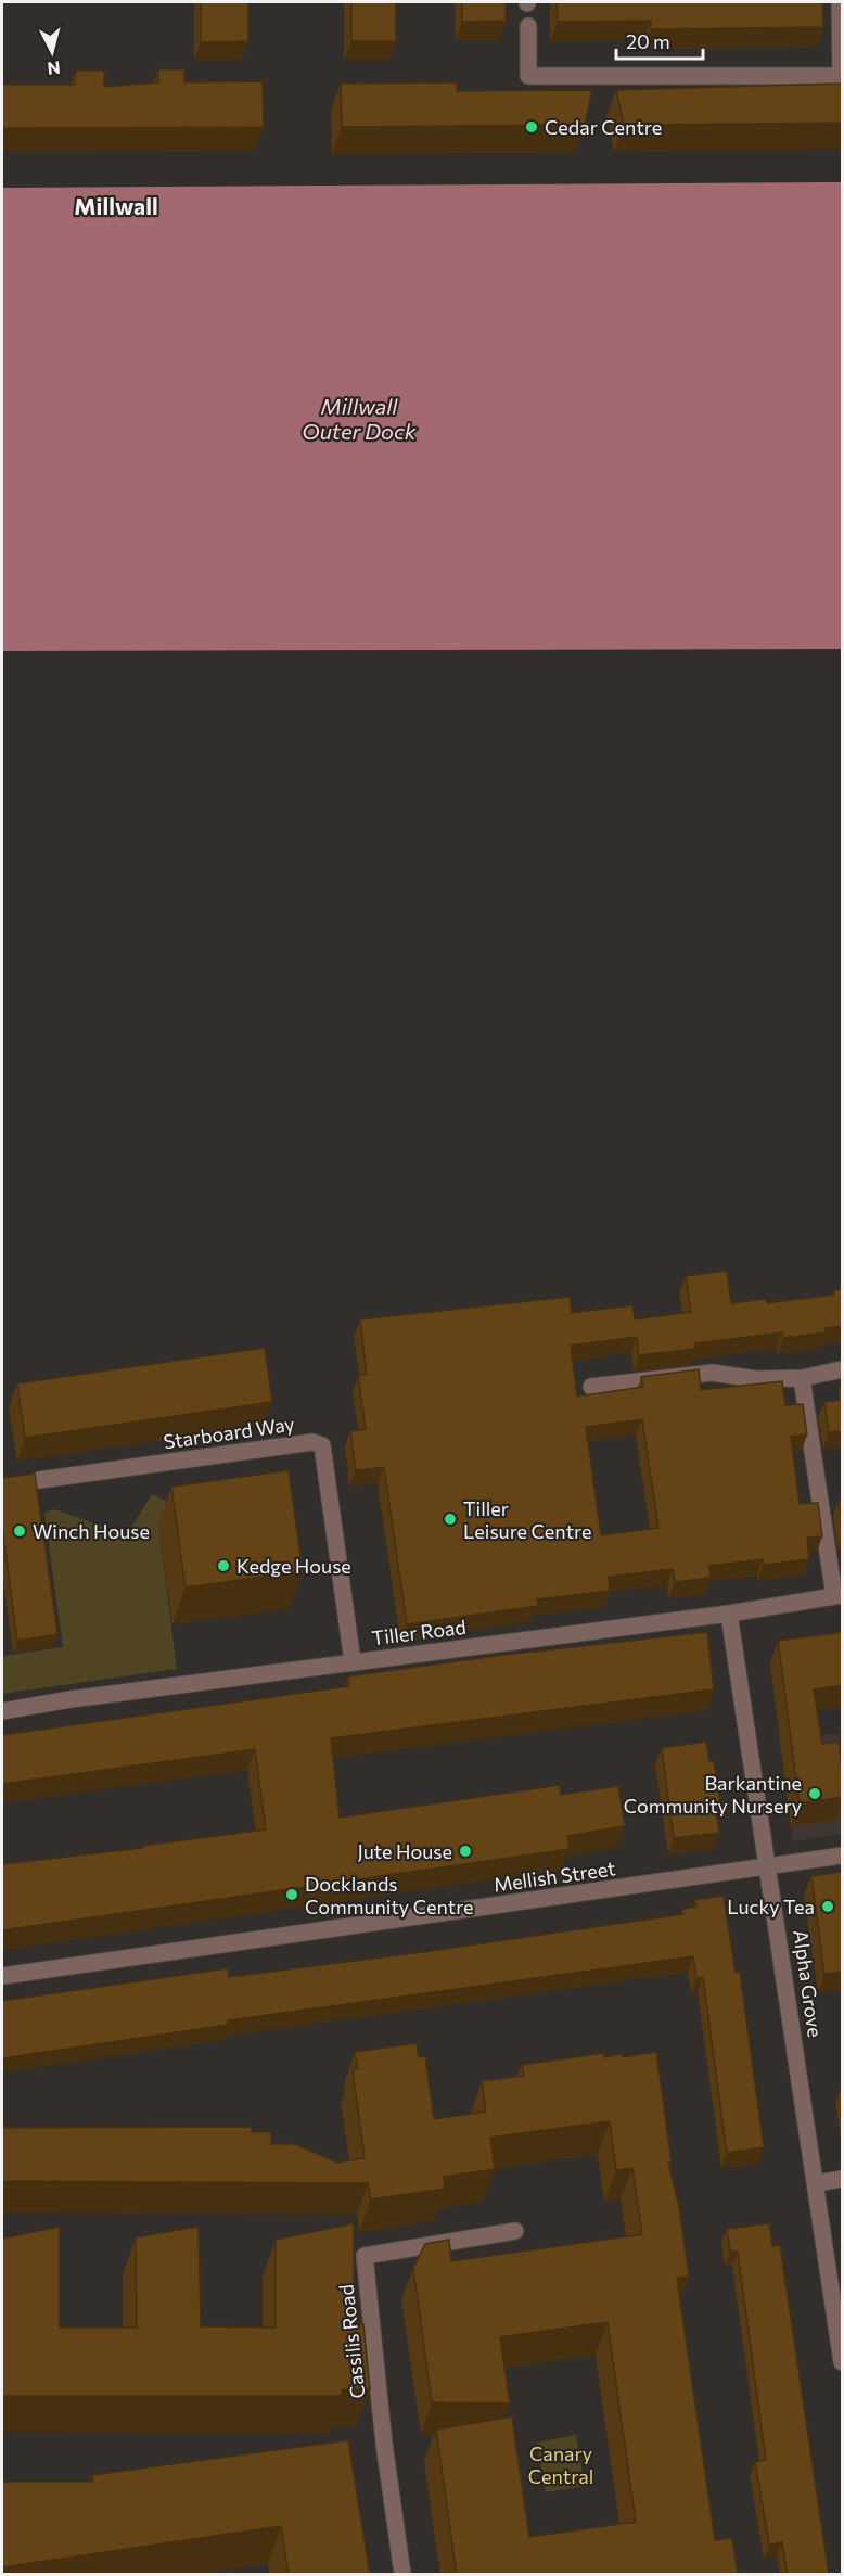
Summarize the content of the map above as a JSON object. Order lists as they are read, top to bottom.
{
  "streets": {
    "street": [
      "Starboard Way",
      "Tiller Road",
      "Mellish Street",
      "Alpha Grove",
      "Cassilis Road"
    ]
  },
  "crossings": [
    ["Starboard Way", "Tiller Road"],
    ["Tiller Road", "Alpha Grove"],
    ["Mellish Street", "Alpha Grove"]
  ],
  "districts": ["Millwall"],
  "water": ["Millwall Outer Dock"],
  "parks": ["Canary Central"],
  "places": [
    "Cedar Centre",
    "Tiller Leisure Centre",
    "Winch House",
    "Kedge House",
    "Barkantine Community Nursery",
    "Jute House",
    "Docklands Community Centre",
    "Lucky Tea"
  ],
  "scale_bar": "20 m",
  "north": "bottom"
}
